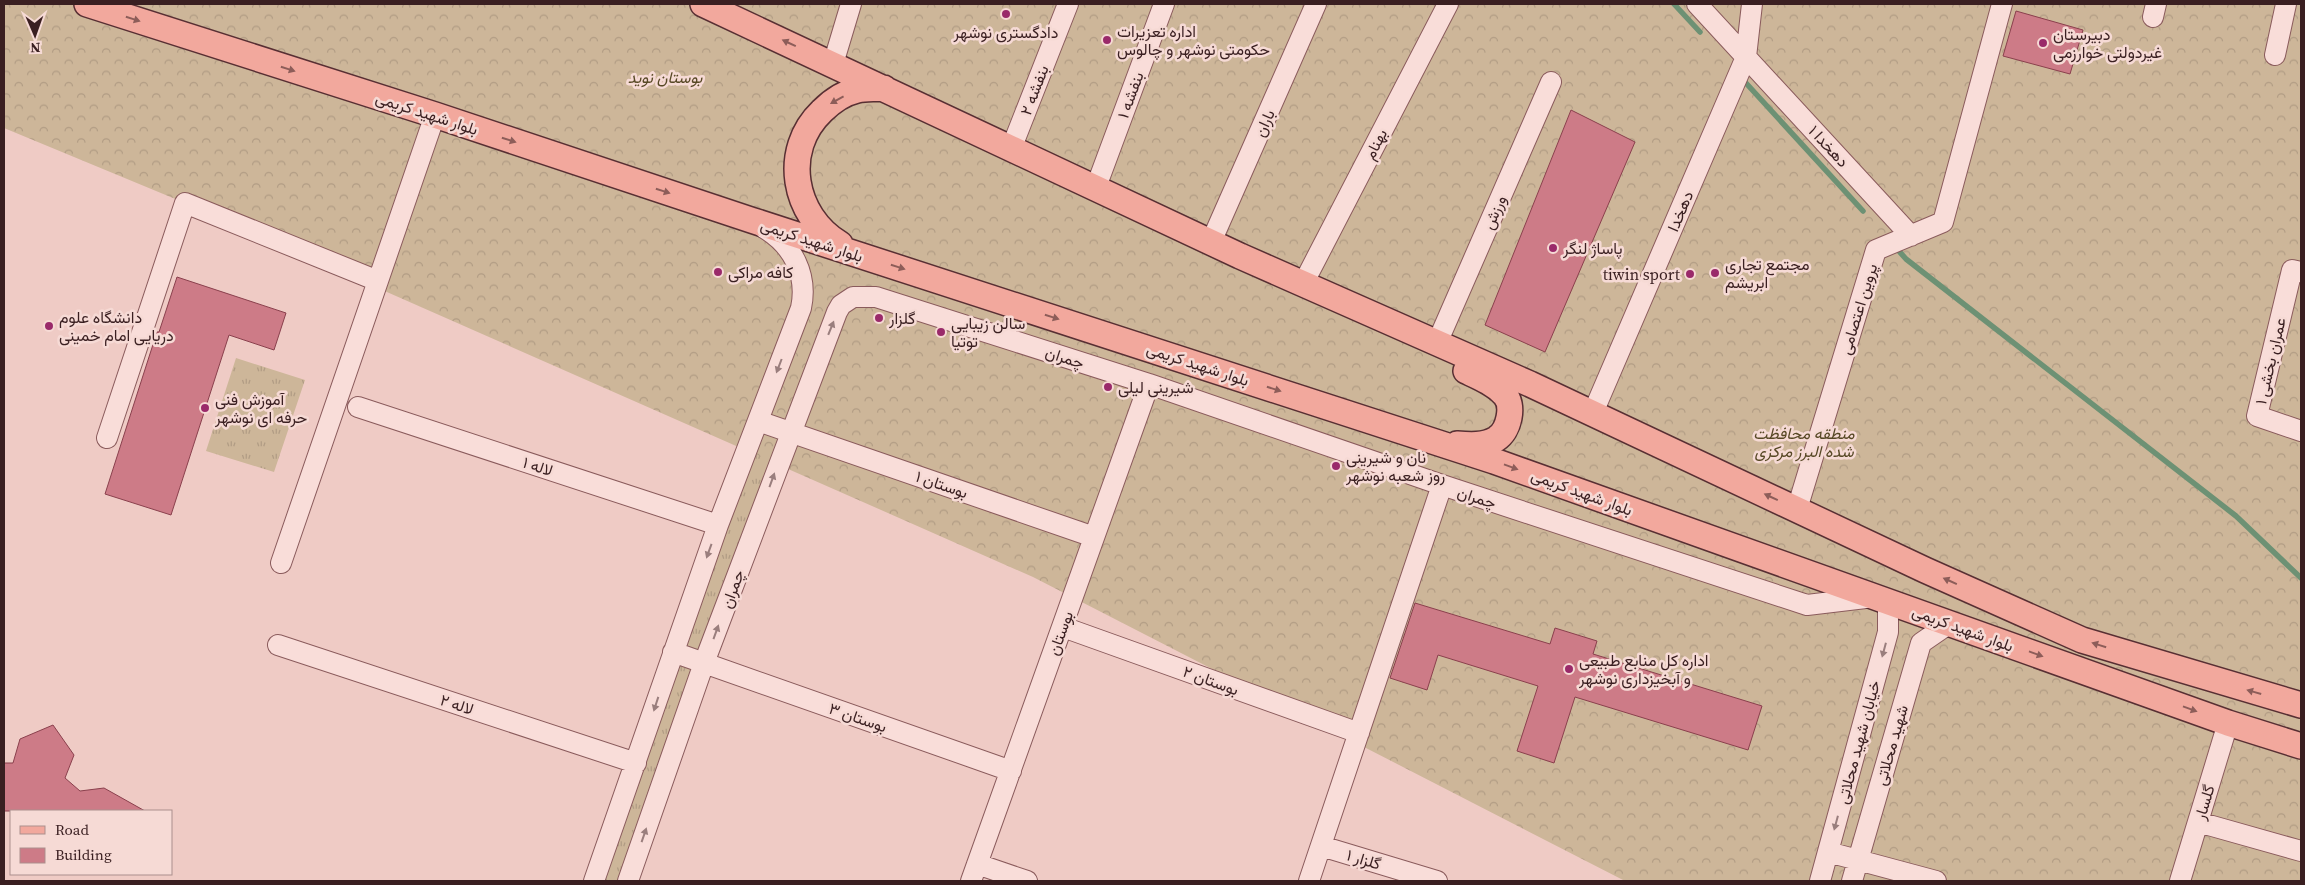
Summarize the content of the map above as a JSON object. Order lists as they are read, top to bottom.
{
  "streets": {
    "main road": ["بلوار شهید کریمی"],
    "street": [
      "بنفشه ۲",
      "بنفشه ۱",
      "باران",
      "بهنام",
      "دهخدا ۱",
      "دهخدا",
      "ورزش",
      "پروین اعتصامی",
      "چمران",
      "عمران بخشی ۱",
      "لاله ۱",
      "بوستان ۱",
      "بوستان",
      "بوستان ۲",
      "لاله ۲",
      "بوستان ۳",
      "خیابان شهید محلاتی",
      "شهید محلاتی",
      "گلسار",
      "گلزار ۱"
    ]
  },
  "crossings": [
    ["بنفشه ۲", "بلوار شهید کریمی"],
    ["بنفشه ۱", "بلوار شهید کریمی"],
    ["بلوار شهید کریمی", "باران"],
    ["بلوار شهید کریمی", "بهنام"],
    ["بلوار شهید کریمی", "دهخدا"],
    ["بلوار شهید کریمی", "ورزش"],
    ["بلوار شهید کریمی", "پروین اعتصامی"],
    ["بلوار شهید کریمی", "چمران"],
    ["بلوار شهید کریمی", "خیابان شهید محلاتی"],
    ["بلوار شهید کریمی", "شهید محلاتی"],
    ["بلوار شهید کریمی", "گلسار"],
    ["دهخدا ۱", "دهخدا"],
    ["دهخدا ۱", "پروین اعتصامی"],
    ["چمران", "بوستان ۱"],
    ["چمران", "بوستان"],
    ["چمران", "بوستان ۳"],
    ["چمران", "خیابان شهید محلاتی"],
    ["بوستان ۱", "بوستان"],
    ["بوستان", "بوستان ۲"],
    ["بوستان", "بوستان ۳"]
  ],
  "one_way": ["خیابان شهید محلاتی"],
  "parks": ["بوستان نوید", "منطقه محافظت شده البرز مرکزی"],
  "places": [
    "دادگستری نوشهر",
    "اداره تعزیرات حکومتی نوشهر و چالوس",
    "دبیرستان غیردولتی خوارزمی",
    "پاساژ لنگر",
    "کافه مراکی",
    "مجتمع تجاری ابریشم",
    "tiwin sport",
    "گلزار",
    "دانشگاه علوم دریایی امام خمینی",
    "سالن زیبایی توتیا",
    "شیرینی لیلی",
    "آموزش فنی حرفه ای نوشهر",
    "نان و شیرینی روز شعبه نوشهر",
    "اداره كل منابع طبيعی و آبخيزداری نوشهر"
  ],
  "legend": ["Road", "Building"],
  "north": "bottom"
}
